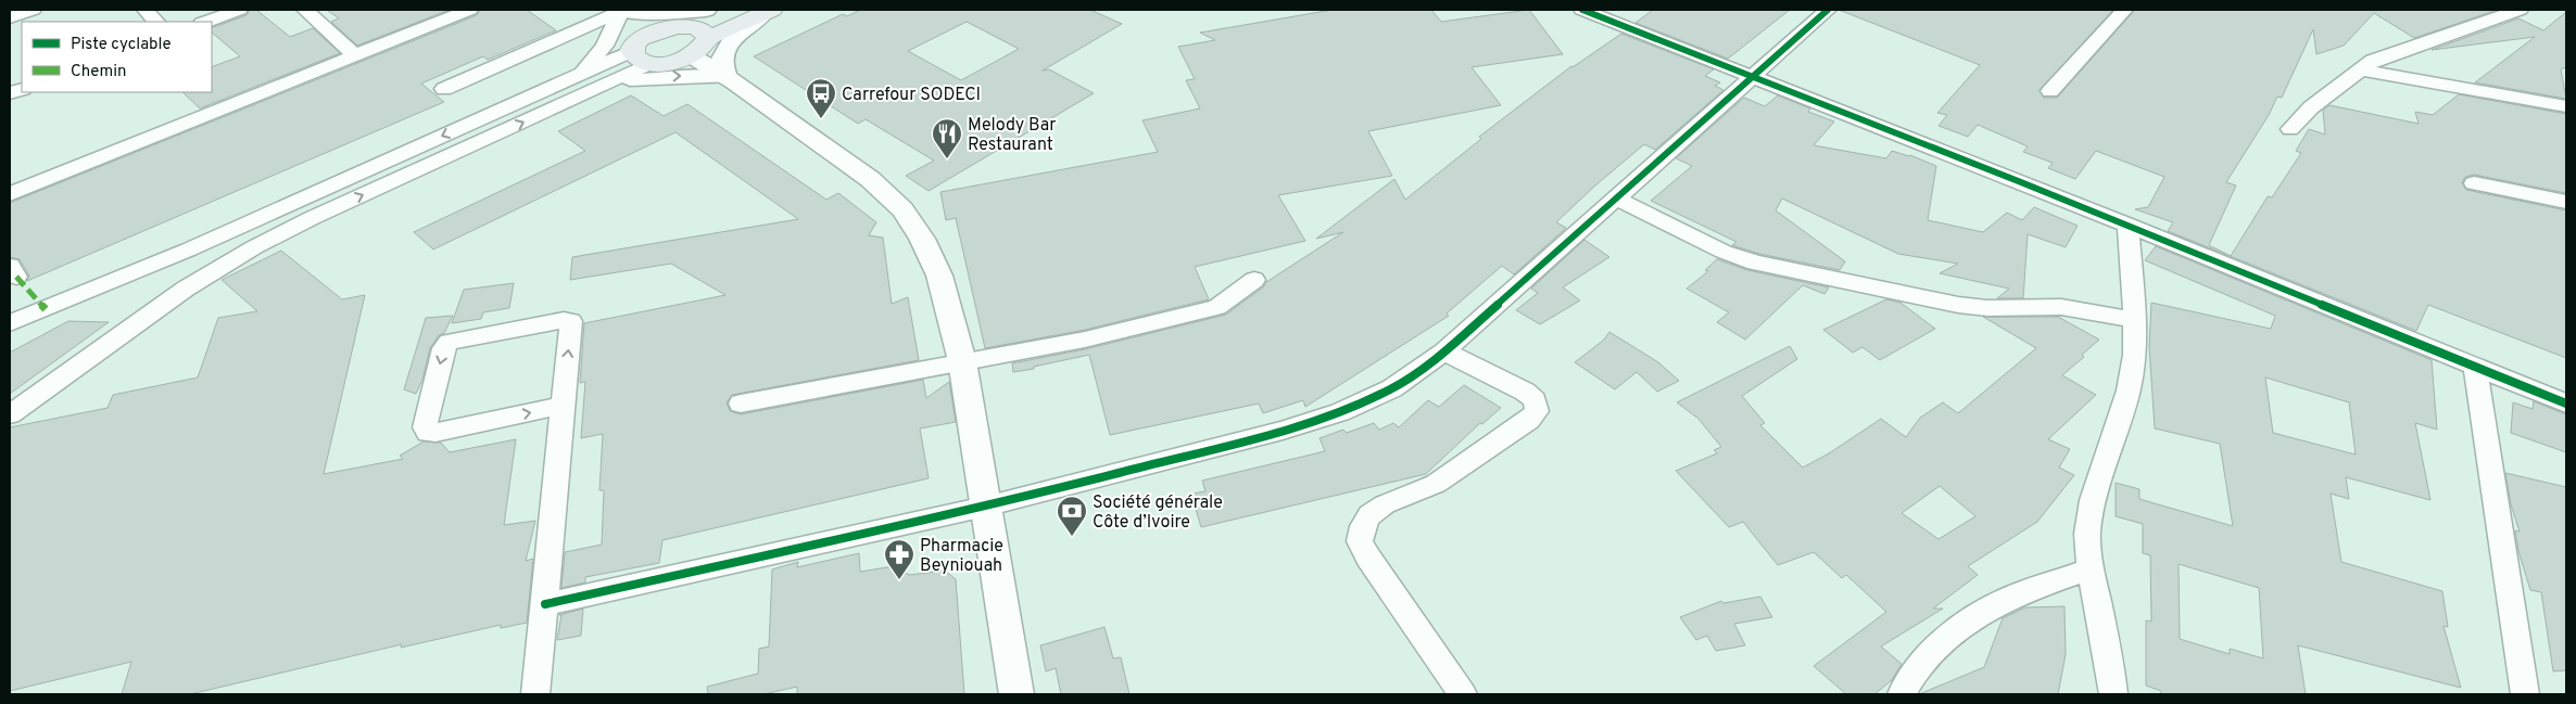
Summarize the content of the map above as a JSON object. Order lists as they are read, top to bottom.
{
  "places": {
    "bus stop": ["Carrefour SODECI"],
    "restaurant": ["Melody Bar Restaurant"],
    "bank": ["Société générale Côte d’Ivoire"],
    "pharmacy": ["Pharmacie Beyniouah"]
  },
  "legend": ["Piste cyclable", "Chemin"]
}
